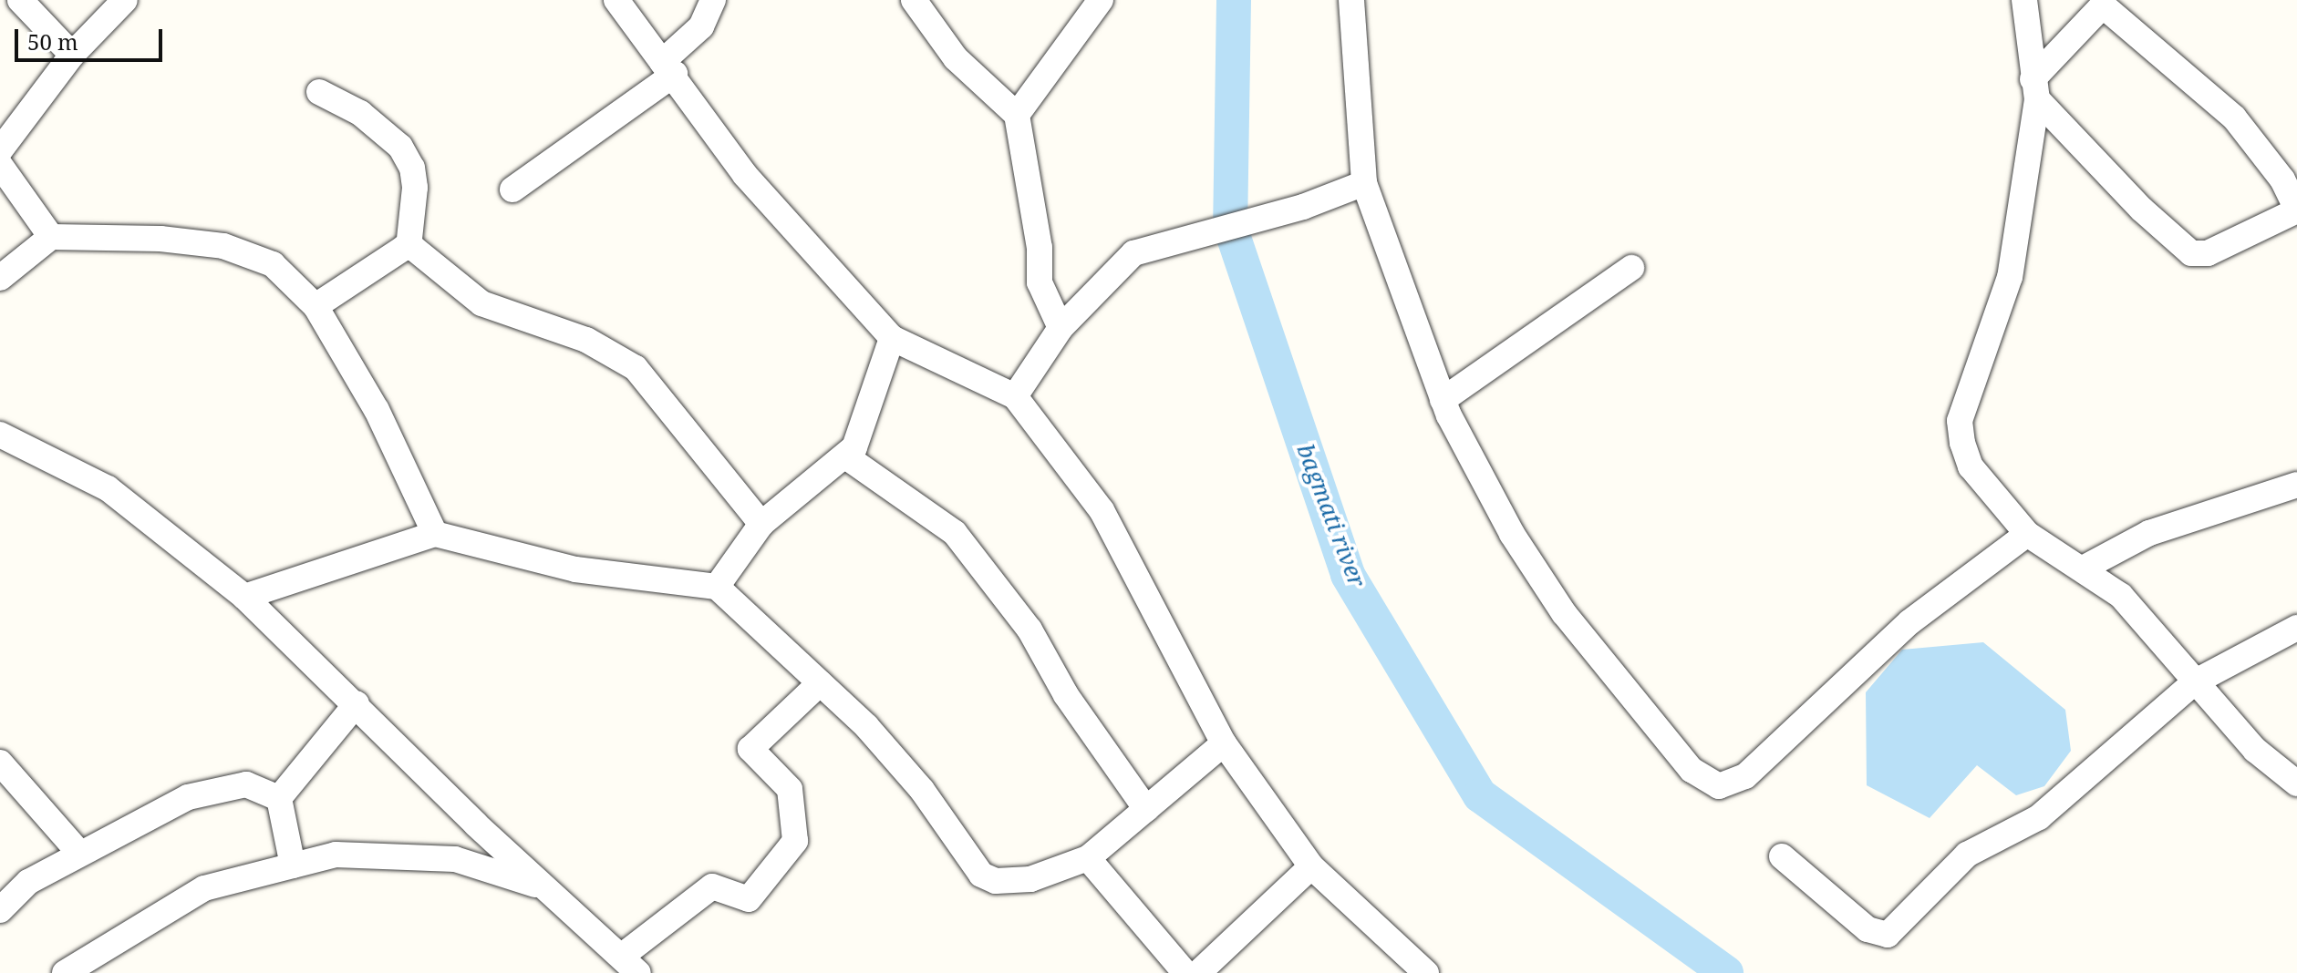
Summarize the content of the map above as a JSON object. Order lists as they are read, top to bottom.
{
  "water": ["bagmati river"],
  "scale_bar": "50 m"
}
